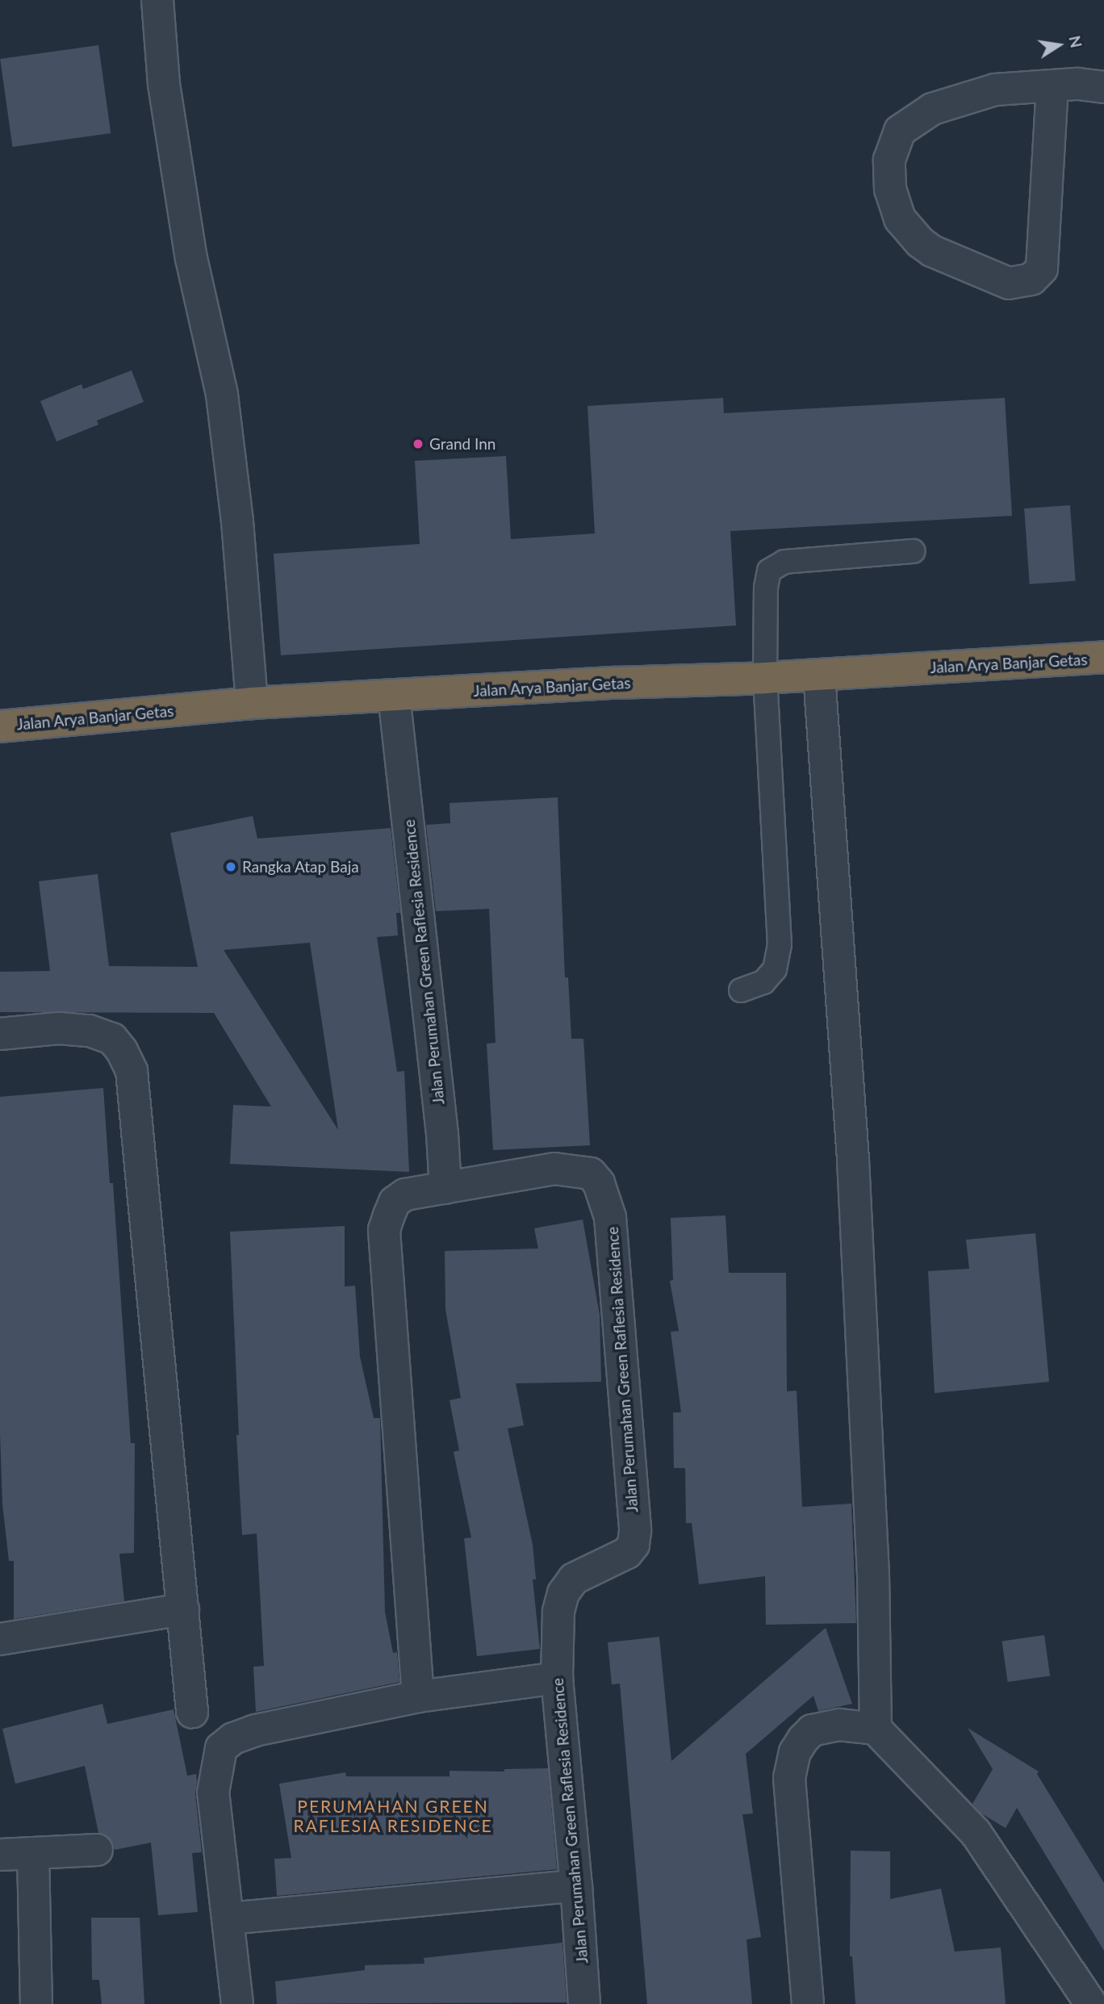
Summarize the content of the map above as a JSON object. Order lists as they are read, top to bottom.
{
  "streets": {
    "highway": ["Jalan Arya Banjar Getas"],
    "street": ["Jalan Perumahan Green Raflesia Residence"]
  },
  "crossings": [
    ["Jalan Arya Banjar Getas", "Jalan Perumahan Green Raflesia Residence"]
  ],
  "districts": ["PERUMAHAN GREEN RAFLESIA RESIDENCE"],
  "places": ["Grand Inn", "Rangka Atap Baja"],
  "north": "right"
}
